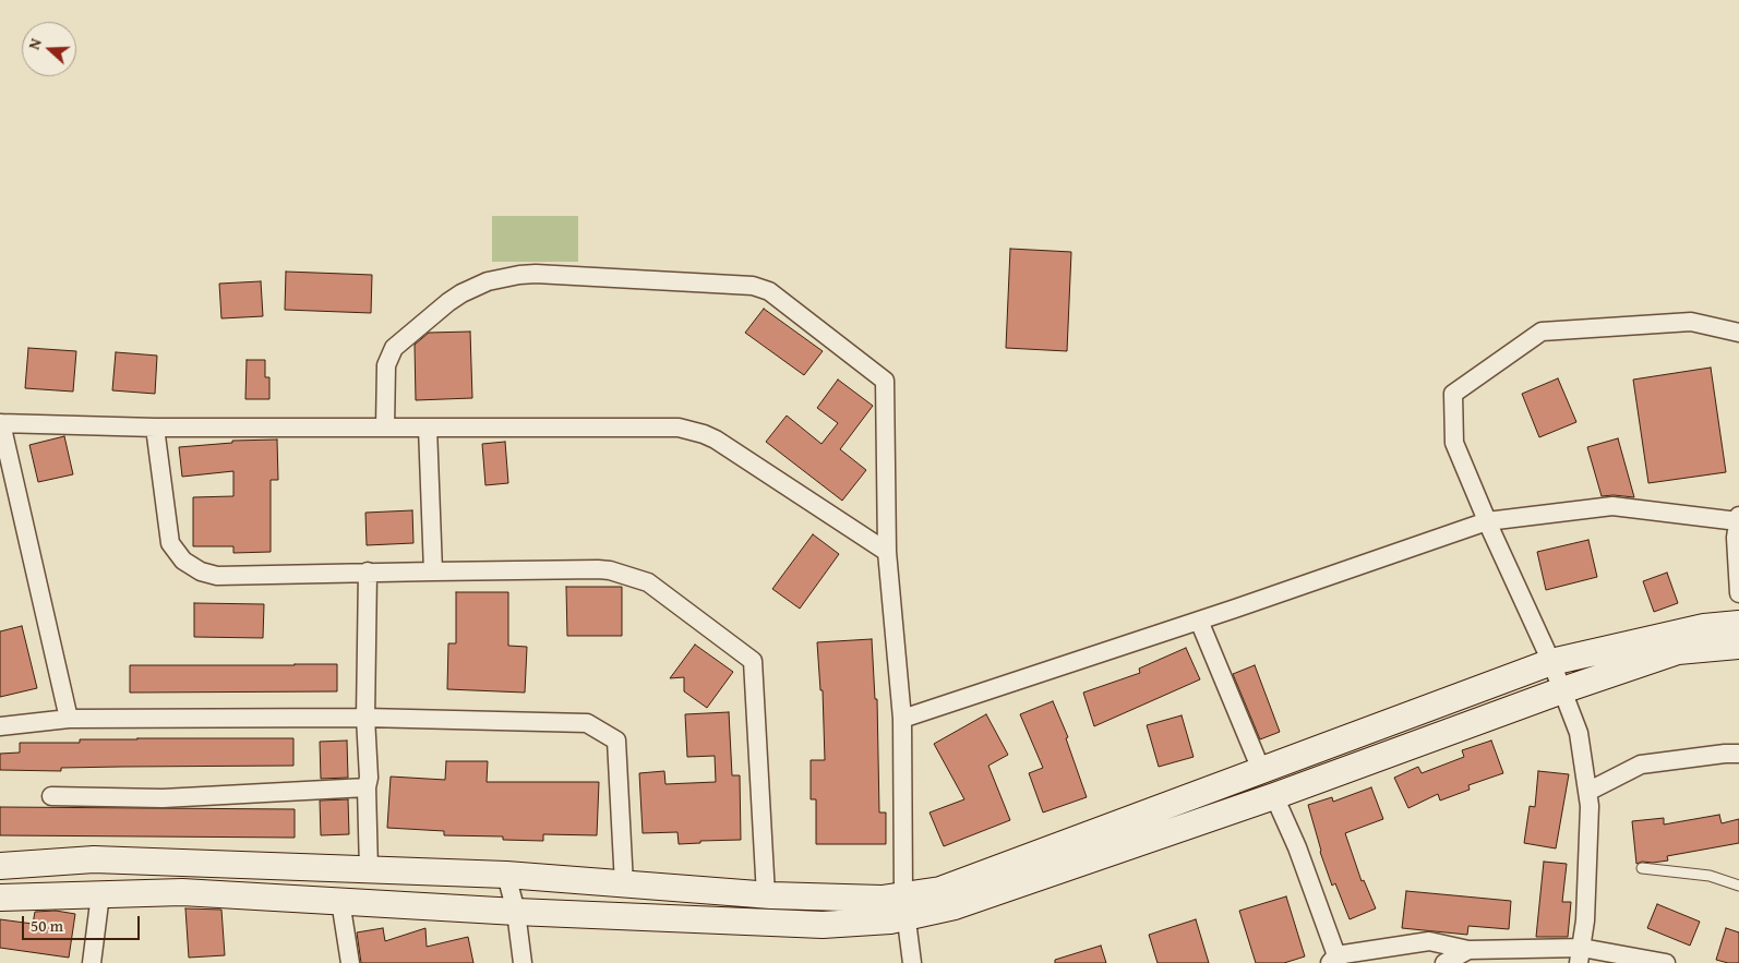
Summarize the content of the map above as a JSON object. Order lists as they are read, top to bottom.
{
  "scale_bar": "50 m",
  "north": "left"
}
